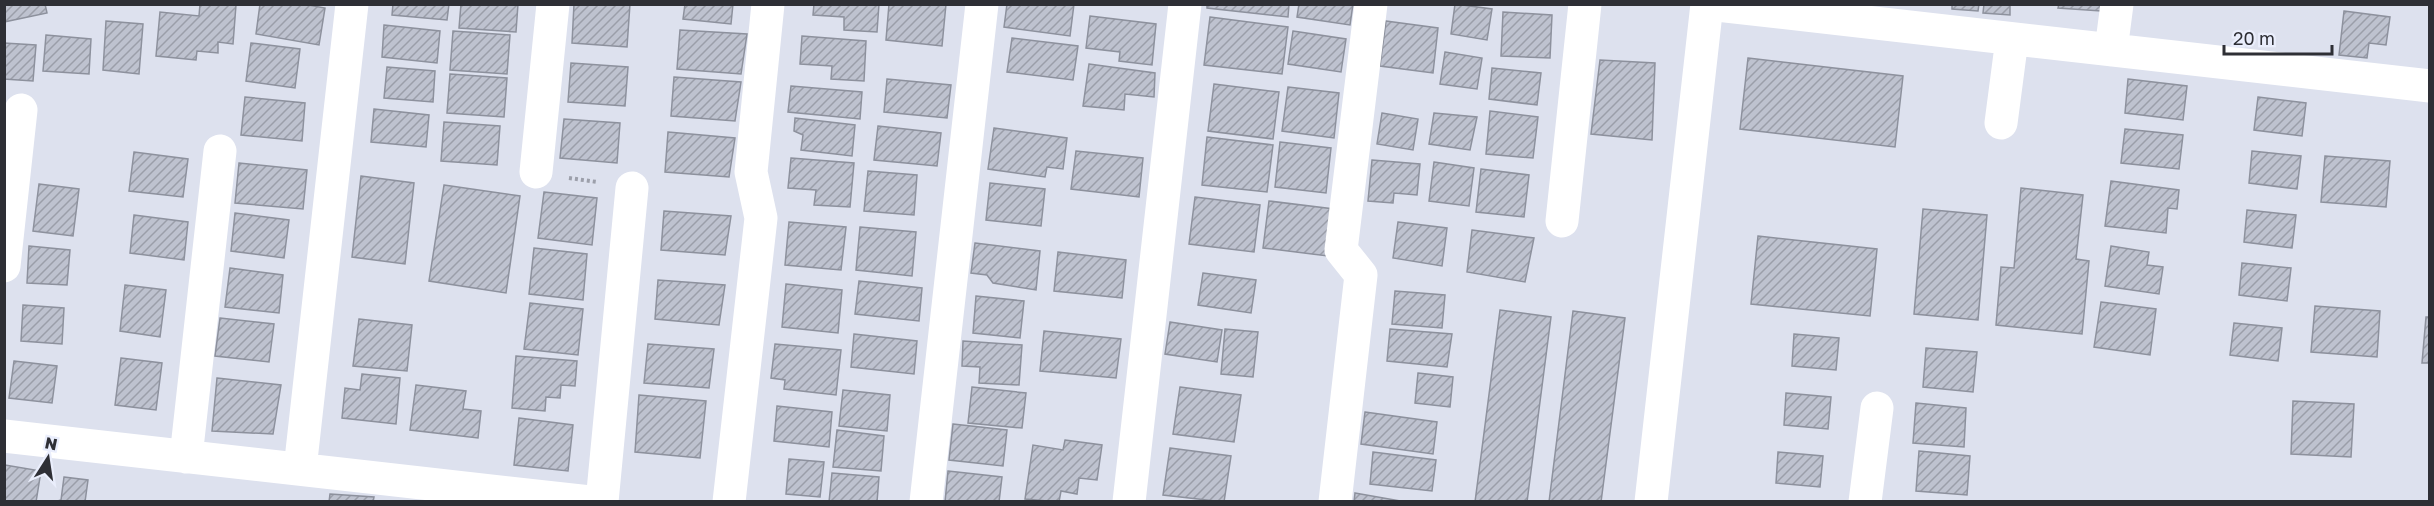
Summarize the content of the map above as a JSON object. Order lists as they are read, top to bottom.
{
  "scale_bar": "20 m",
  "north": "top"
}
